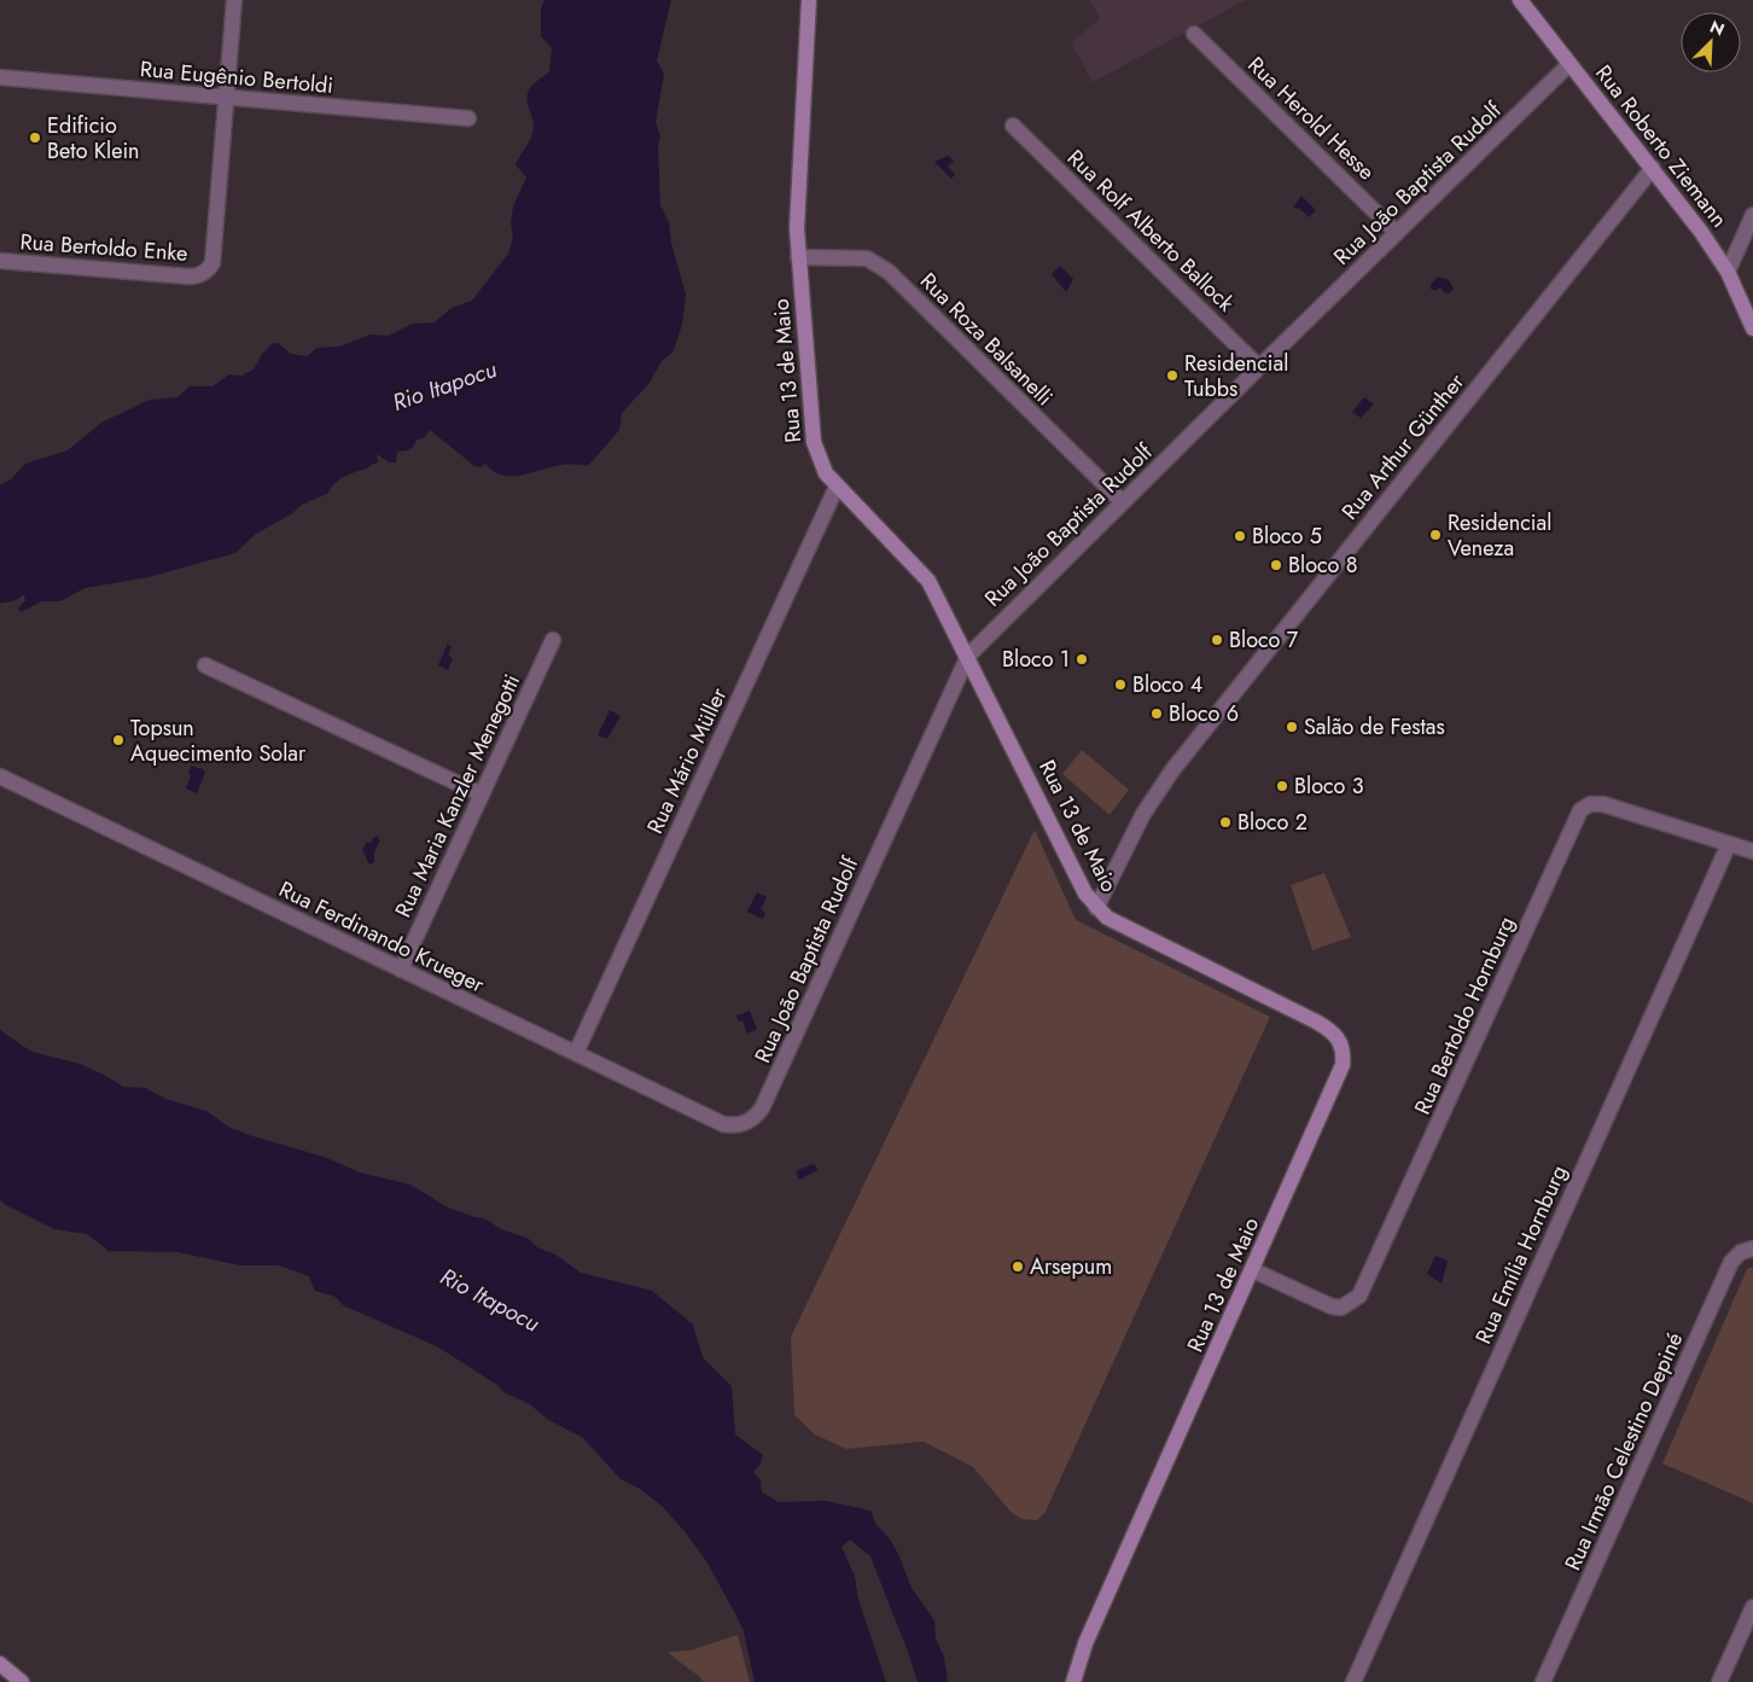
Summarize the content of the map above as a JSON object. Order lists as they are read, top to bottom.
{
  "streets": {
    "main road": ["Rua Roberto Ziemann", "Rua 13 de Maio"],
    "street": [
      "Rua Eugênio Bertoldi",
      "Rua Herold Hesse",
      "Rua João Baptista Rudolf",
      "Rua Rolf Alberto Ballock",
      "Rua Bertoldo Enke",
      "Rua Roza Balsanelli",
      "Rua Arthur Günther",
      "Rua Mário Müller",
      "Rua Maria Kanzler Menegotti",
      "Rua Ferdinando Krueger",
      "Rua Bertoldo Hornburg",
      "Rua Emília Hornburg",
      "Rua Irmão Celestino Depiné"
    ]
  },
  "crossings": [
    ["Rua Eugênio Bertoldi", "Rua Bertoldo Enke"],
    ["Rua Herold Hesse", "Rua João Baptista Rudolf"],
    ["Rua Roberto Ziemann", "Rua João Baptista Rudolf"],
    ["Rua Roberto Ziemann", "Rua Arthur Günther"],
    ["Rua João Baptista Rudolf", "Rua Rolf Alberto Ballock"],
    ["Rua João Baptista Rudolf", "Rua Roza Balsanelli"],
    ["Rua João Baptista Rudolf", "Rua 13 de Maio"],
    ["Rua João Baptista Rudolf", "Rua Ferdinando Krueger"],
    ["Rua Roza Balsanelli", "Rua 13 de Maio"],
    ["Rua 13 de Maio", "Rua Arthur Günther"],
    ["Rua 13 de Maio", "Rua Mário Müller"],
    ["Rua 13 de Maio", "Rua Bertoldo Hornburg"],
    ["Rua Mário Müller", "Rua Ferdinando Krueger"],
    ["Rua Maria Kanzler Menegotti", "Rua Ferdinando Krueger"],
    ["Rua Bertoldo Hornburg", "Rua Emília Hornburg"]
  ],
  "water": ["Rio Itapocu"],
  "places": [
    "Edificio Beto Klein",
    "Residencial Tubbs",
    "Residencial Veneza",
    "Bloco 5",
    "Bloco 8",
    "Bloco 7",
    "Bloco 1",
    "Bloco 4",
    "Bloco 6",
    "Salão de Festas",
    "Topsun Aquecimento Solar",
    "Bloco 3",
    "Bloco 2",
    "Arsepum"
  ],
  "north": "top right"
}
